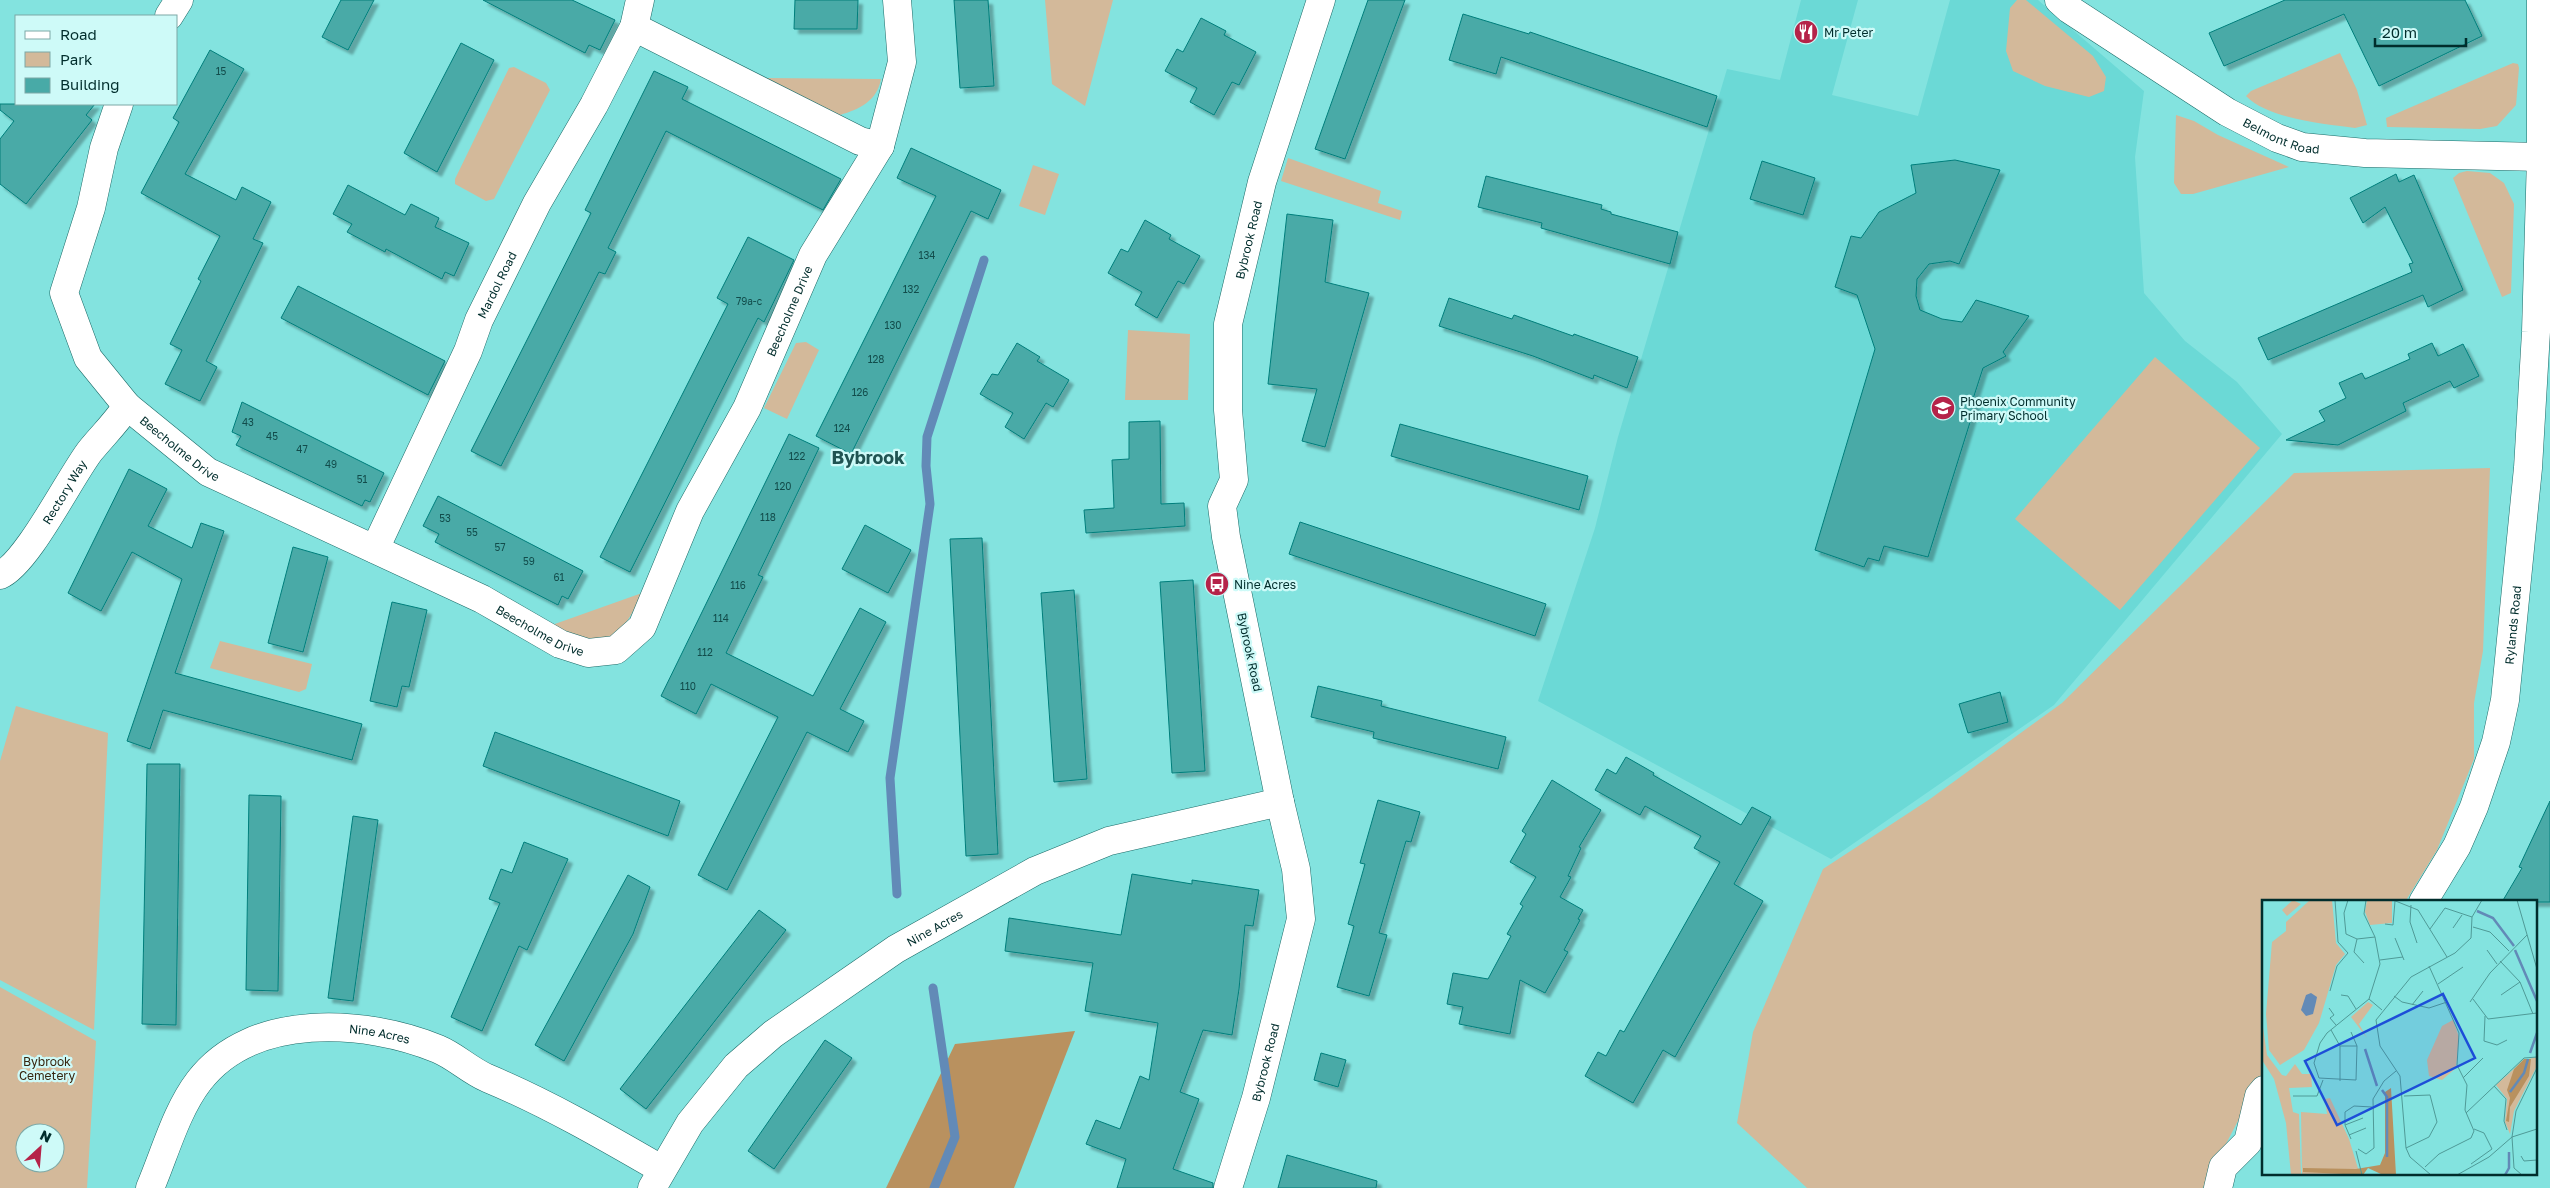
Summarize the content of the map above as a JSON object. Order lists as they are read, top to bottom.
{
  "streets": {
    "street": [
      "Belmont Road",
      "Bybrook Road",
      "Mardol Road",
      "Beecholme Drive",
      "Rectory Way",
      "Rylands Road",
      "Nine Acres"
    ]
  },
  "crossings": [
    ["Belmont Road", "Rylands Road"],
    ["Bybrook Road", "Nine Acres"],
    ["Mardol Road", "Beecholme Drive"],
    ["Beecholme Drive", "Rectory Way"]
  ],
  "districts": ["Bybrook"],
  "parks": ["Bybrook Cemetery"],
  "places": {
    "restaurant": ["Mr Peter"],
    "school or university": ["Phoenix Community Primary School"],
    "bus stop": ["Nine Acres"]
  },
  "house_numbers": [
    "15",
    "134",
    "132",
    "79a-c",
    "130",
    "128",
    "126",
    "43",
    "124",
    "45",
    "47",
    "122",
    "49",
    "51",
    "120",
    "118",
    "53",
    "55",
    "57",
    "59",
    "61",
    "116",
    "114",
    "112",
    "110"
  ],
  "legend": ["Road", "Park", "Building"],
  "scale_bar": "20 m",
  "north": "top right"
}
